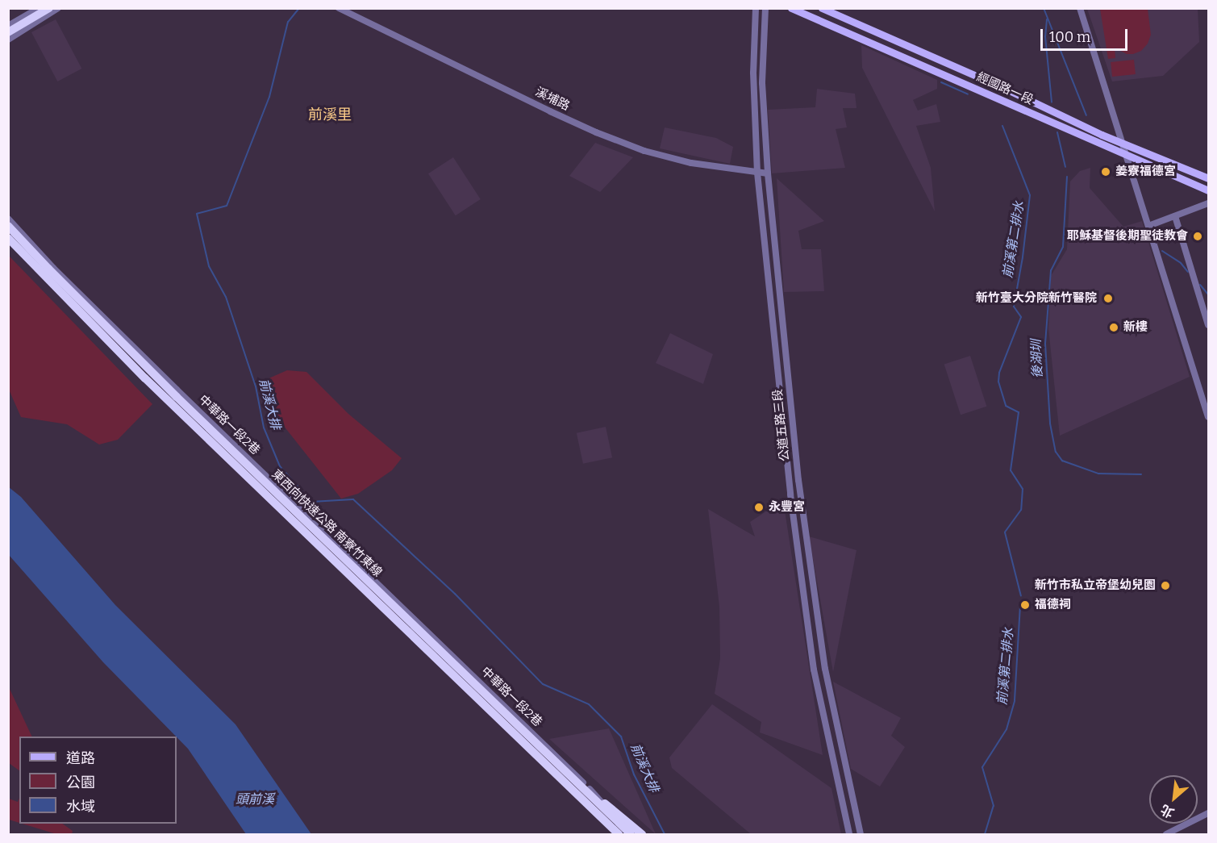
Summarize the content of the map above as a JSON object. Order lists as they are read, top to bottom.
{
  "streets": {
    "highway": ["東西向快速公路 南寮竹東線"],
    "main road": ["經國路一段"],
    "street": ["溪埔路", "中華路一段2巷", "公道五路三段"]
  },
  "crossings": [
    ["溪埔路", "公道五路三段"],
    ["中華路一段2巷", "東西向快速公路 南寮竹東線"]
  ],
  "districts": ["前溪里"],
  "water": [
    "前溪第二排水",
    "後湖圳",
    "前溪大排",
    "頭前溪"
  ],
  "places": [
    "姜寮福德宮",
    "耶穌基督後期聖徒教會",
    "新竹臺大分院新竹醫院",
    "新樓",
    "永豐宮",
    "新竹市私立帝堡幼兒園",
    "福德祠"
  ],
  "legend": ["道路", "公園", "水域"],
  "scale_bar": "100 m",
  "north": "bottom left"
}
